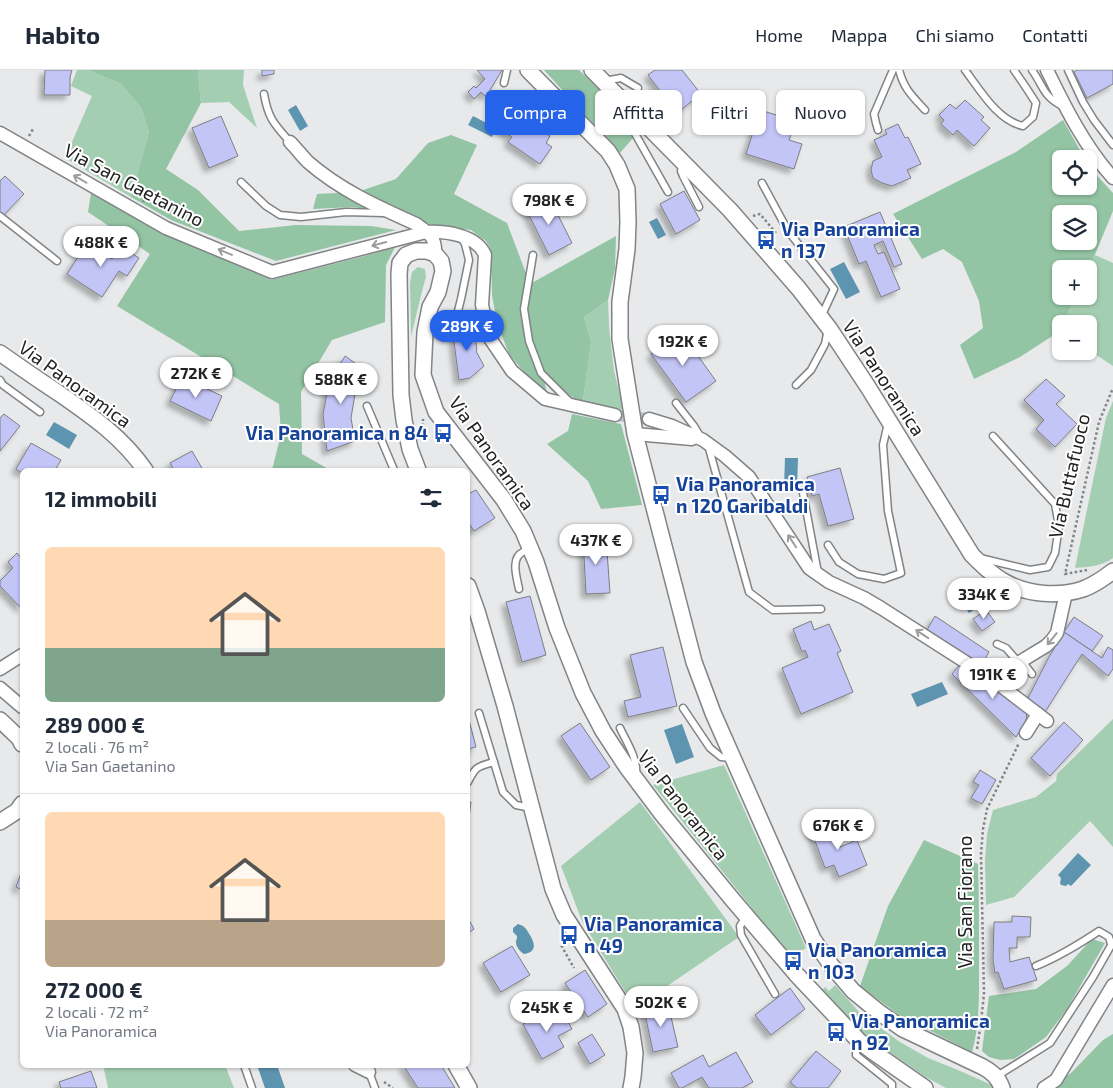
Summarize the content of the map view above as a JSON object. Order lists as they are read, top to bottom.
{
  "streets": {
    "street": ["Via San Gaetanino", "Via Panoramica"],
    "path": ["Via Buttafuoco", "Via San Fiorano"]
  },
  "places": {
    "bus stop": [
      "Via Panoramica n 137",
      "Via Panoramica n 84",
      "Via Panoramica n 120 Garibaldi",
      "Via Panoramica n 49",
      "Via Panoramica n 103",
      "Via Panoramica n 92"
    ]
  },
  "page": {
    "header": "Habito",
    "nav": [
      "Home",
      "Mappa",
      "Chi siamo",
      "Contatti"
    ],
    "chip": [
      "Compra",
      "Affitta",
      "Filtri",
      "Nuovo"
    ],
    "map_buttons": ["+", "−"],
    "price": [
      "798K €",
      "488K €",
      "289K €",
      "192K €",
      "272K €",
      "588K €",
      "437K €",
      "334K €",
      "191K €",
      "676K €",
      "502K €",
      "245K €"
    ],
    "heading": "12 immobili",
    "list": [
      {
        "name": "289 000 €",
        "note": "2 locali · 76 m² · Via San Gaetanino"
      },
      {
        "name": "272 000 €",
        "note": "2 locali · 72 m² · Via Panoramica"
      }
    ]
  }
}
